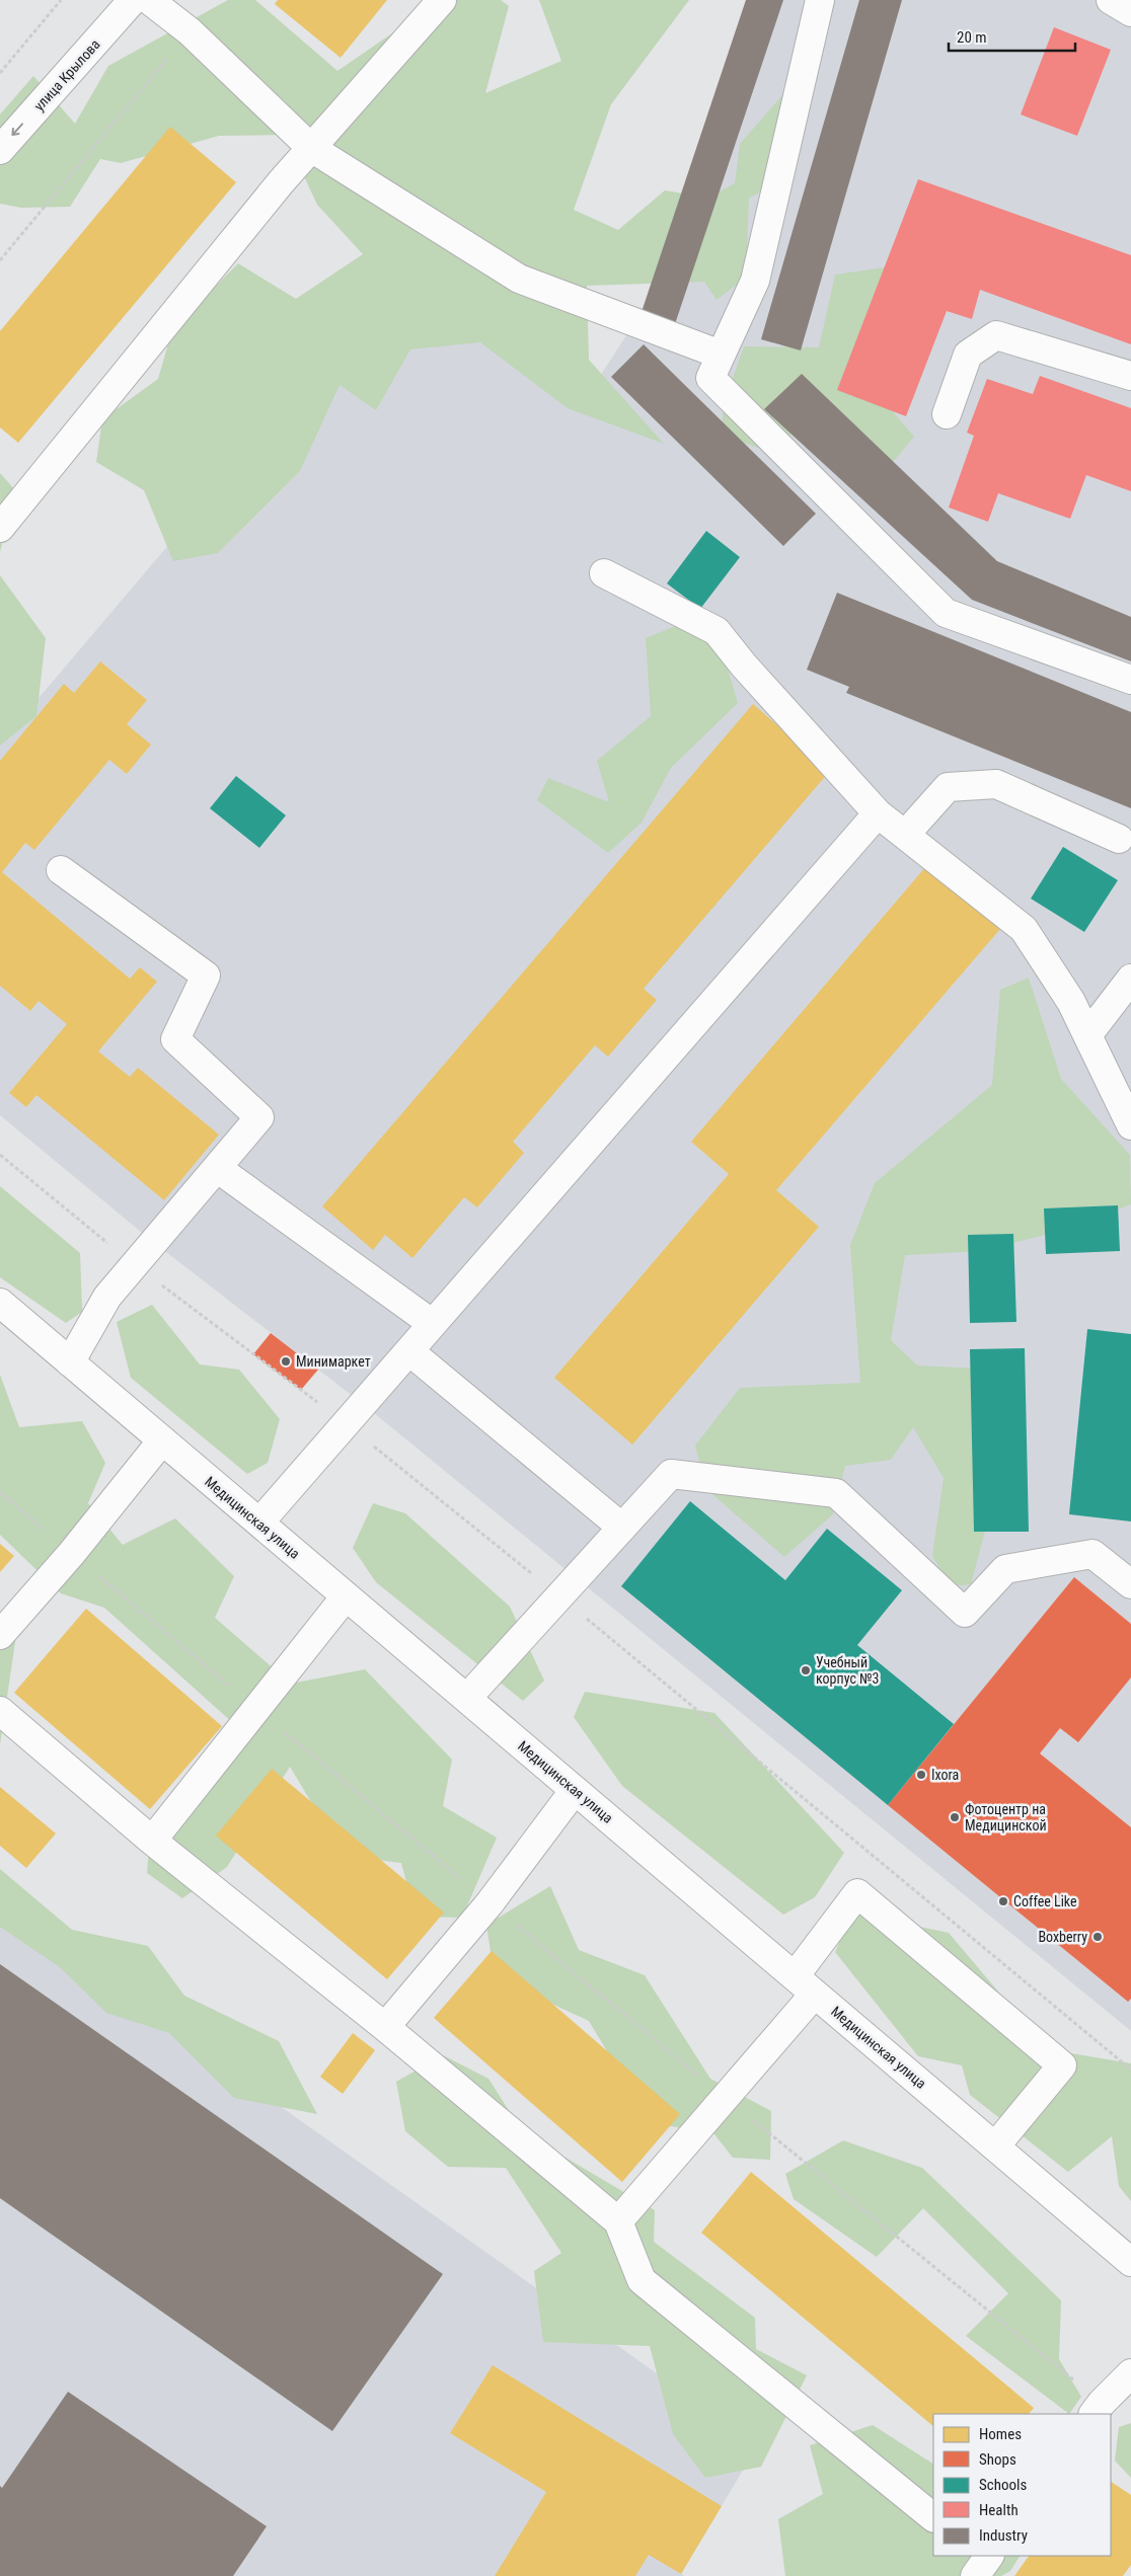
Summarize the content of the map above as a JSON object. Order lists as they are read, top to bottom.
{
  "streets": {
    "street": ["улица Крылова", "Медицинская улица"]
  },
  "places": [
    "Минимаркет",
    "Учебный корпус №3",
    "Ixora",
    "Фотоцентр на Медицинской",
    "Coffee Like",
    "Boxberry"
  ],
  "legend": [
    "Homes",
    "Shops",
    "Schools",
    "Health",
    "Industry"
  ],
  "scale_bar": "20 m"
}
